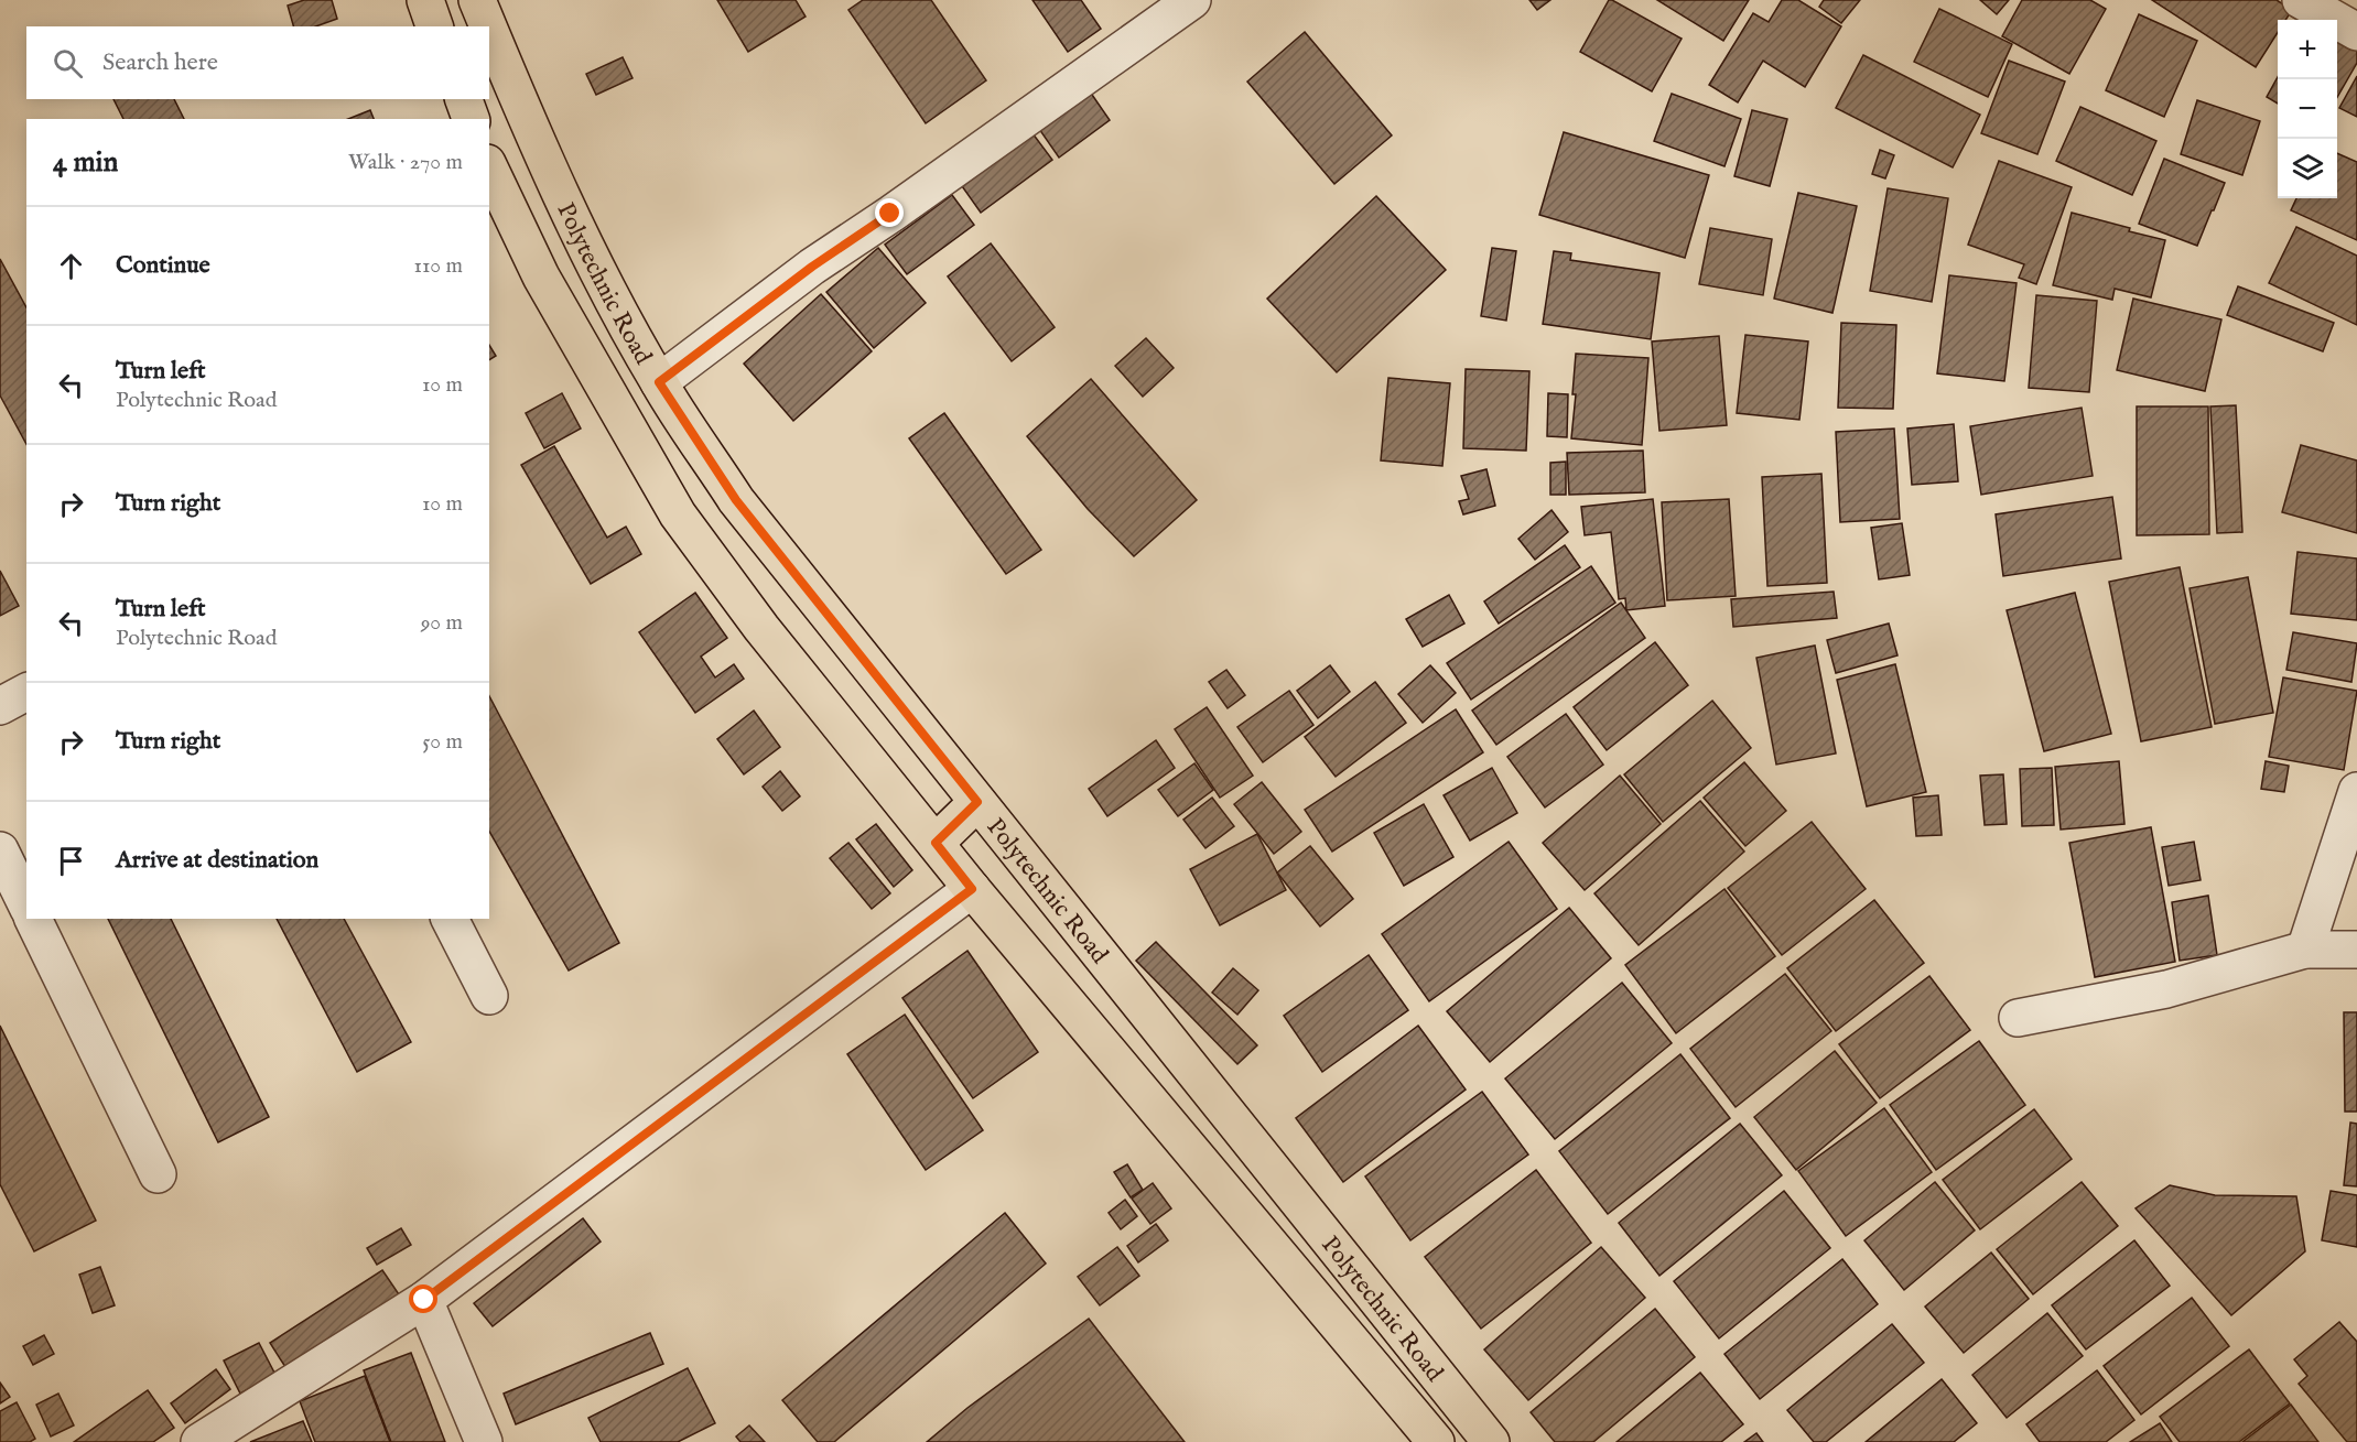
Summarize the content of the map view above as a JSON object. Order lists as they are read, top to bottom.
{
  "streets": {
    "main road": ["Polytechnic Road"]
  },
  "page": {
    "map_buttons": ["+", "−"],
    "search": "Search here",
    "heading": ["4 min", "Walk · 270 m"],
    "list": [
      ["Continue", "110 m"],
      ["Turn left", "Polytechnic Road", "10 m"],
      ["Turn right", "10 m"],
      ["Turn left", "Polytechnic Road", "90 m"],
      ["Turn right", "50 m"],
      "Arrive at destination"
    ]
  }
}
